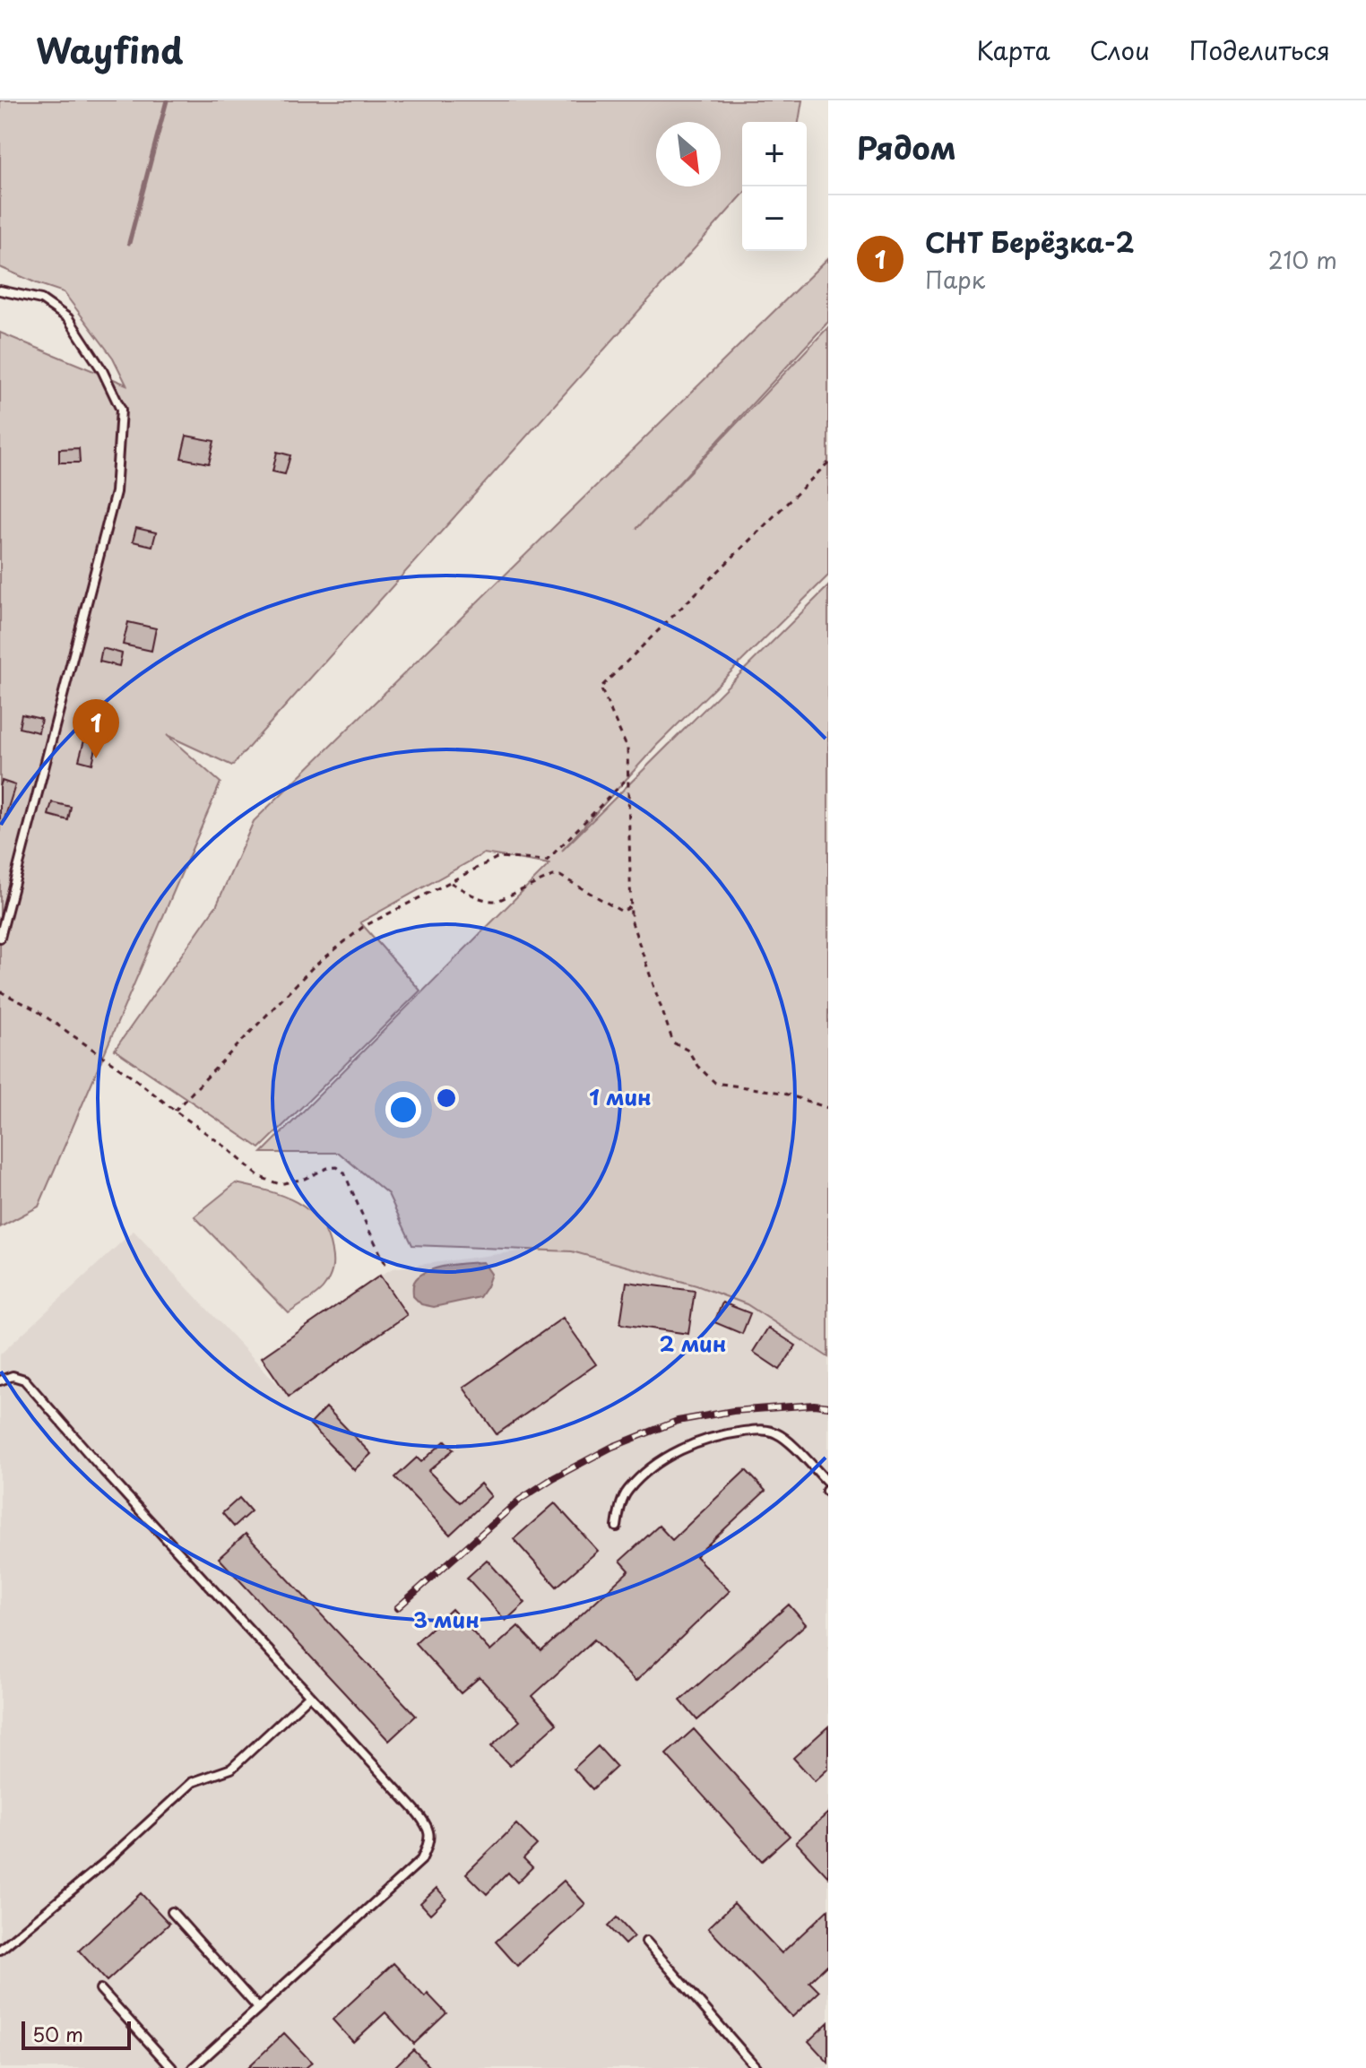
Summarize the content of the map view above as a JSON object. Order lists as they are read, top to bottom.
{
  "scale_bar": "50 m",
  "north": "bottom right",
  "page": {
    "header": "Wayfind",
    "nav": ["Карта", "Слои", "Поделиться"],
    "heading": "Рядом",
    "map_buttons": ["+", "−"],
    "list": [
      {
        "mark": "1",
        "name": "СНТ Берёзка-2",
        "note": "Парк",
        "value": "210 m"
      }
    ],
    "pins": "1",
    "scale": "50 m"
  },
  "rings": ["1 мин", "2 мин", "3 мин"]
}
